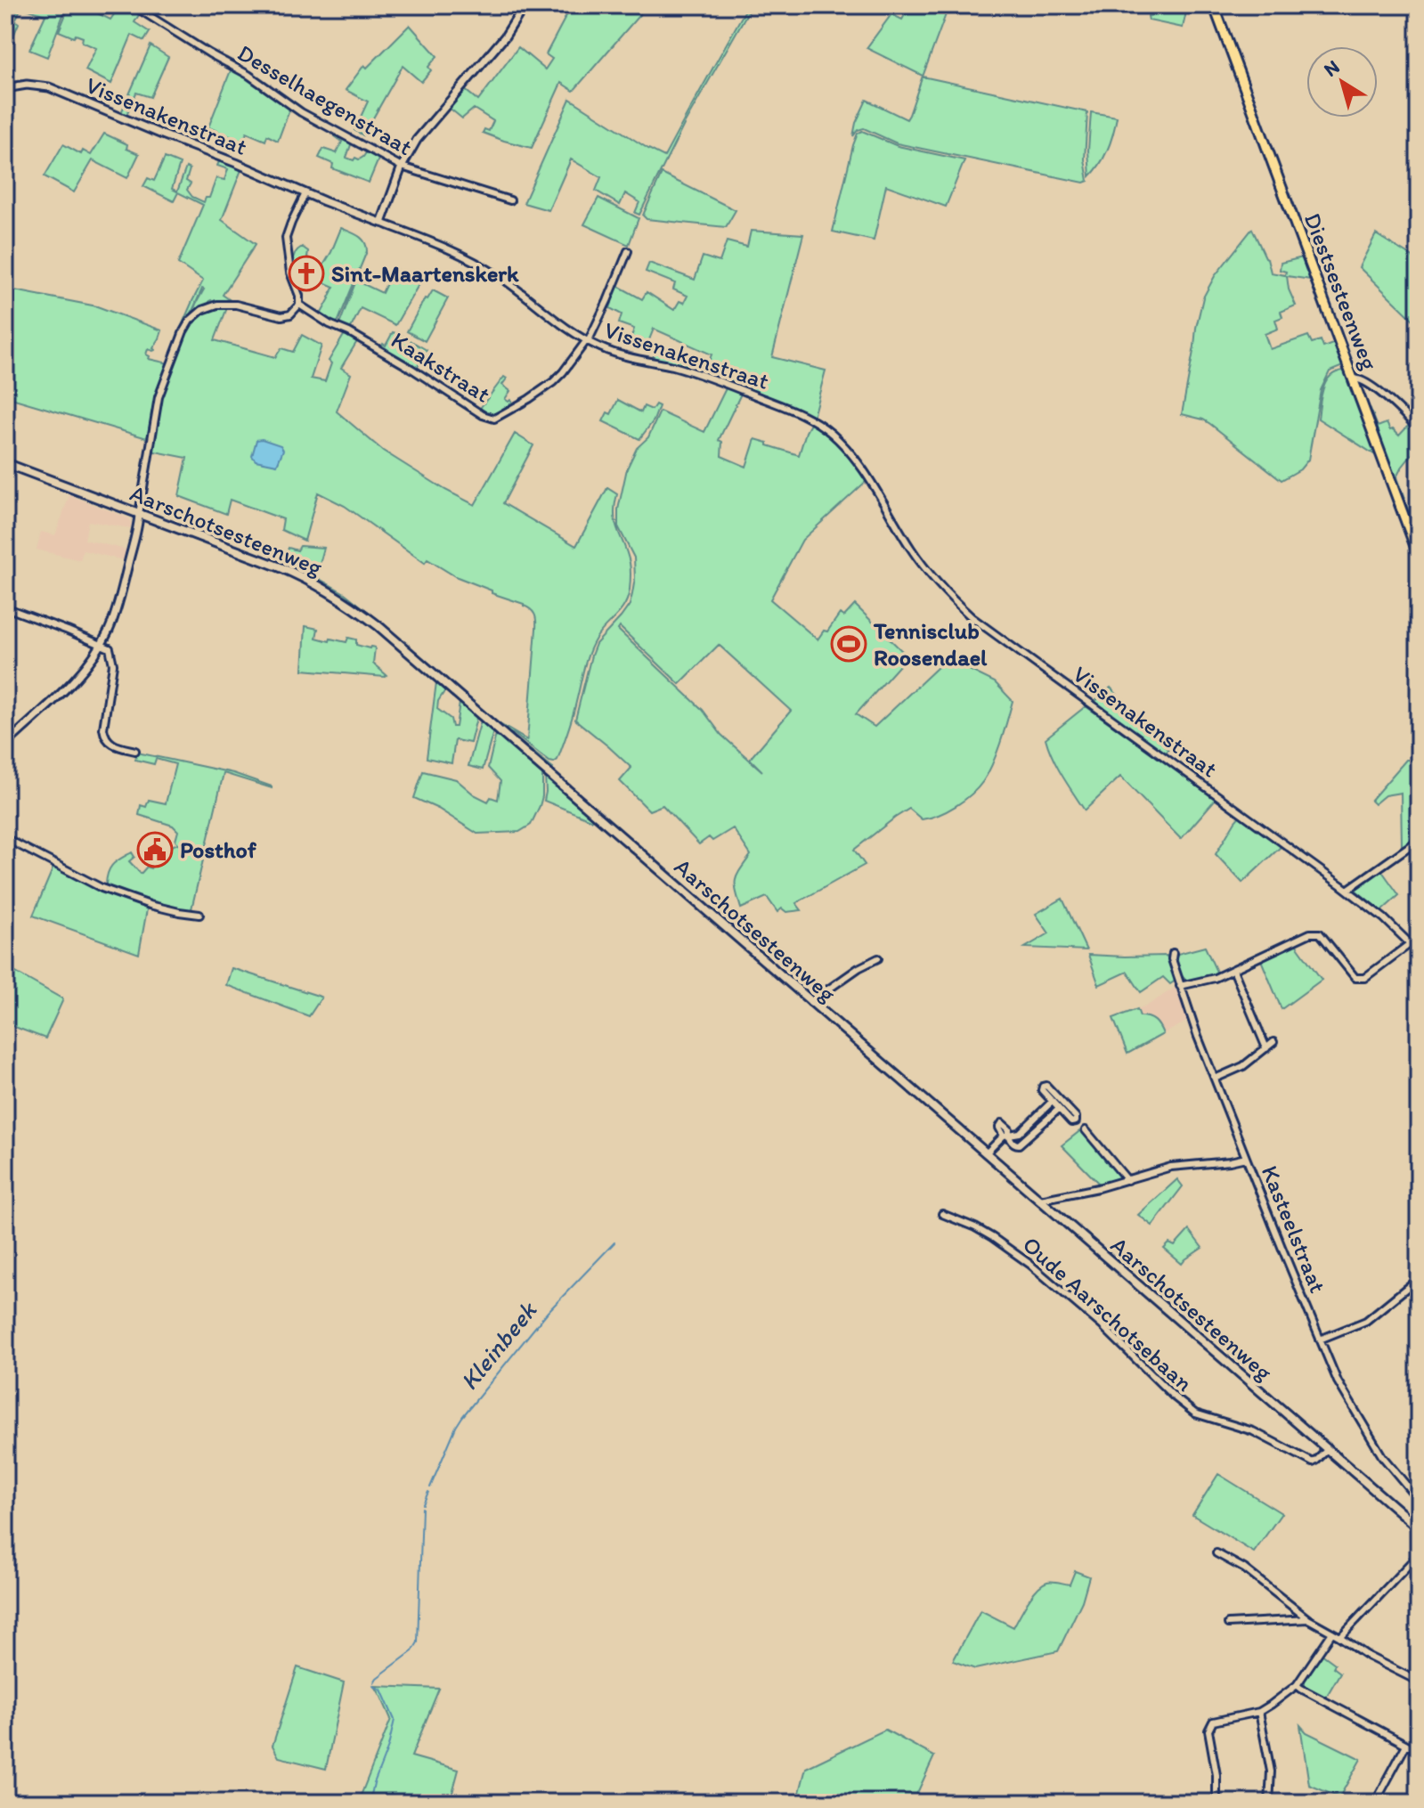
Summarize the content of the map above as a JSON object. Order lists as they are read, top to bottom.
{
  "streets": {
    "main road": ["Diestsesteenweg", "Aarschotsesteenweg"],
    "street": [
      "Desselhaegenstraat",
      "Vissenakenstraat",
      "Kaakstraat",
      "Kasteelstraat",
      "Oude Aarschotsebaan"
    ]
  },
  "crossings": [
    ["Vissenakenstraat", "Kaakstraat"],
    ["Aarschotsesteenweg", "Oude Aarschotsebaan"]
  ],
  "water": ["Kleinbeek"],
  "places": {
    "church": ["Sint-Maartenskerk"],
    "sports": ["Tennisclub Roosendael"],
    "public building": ["Posthof"]
  },
  "north": "top left"
}
